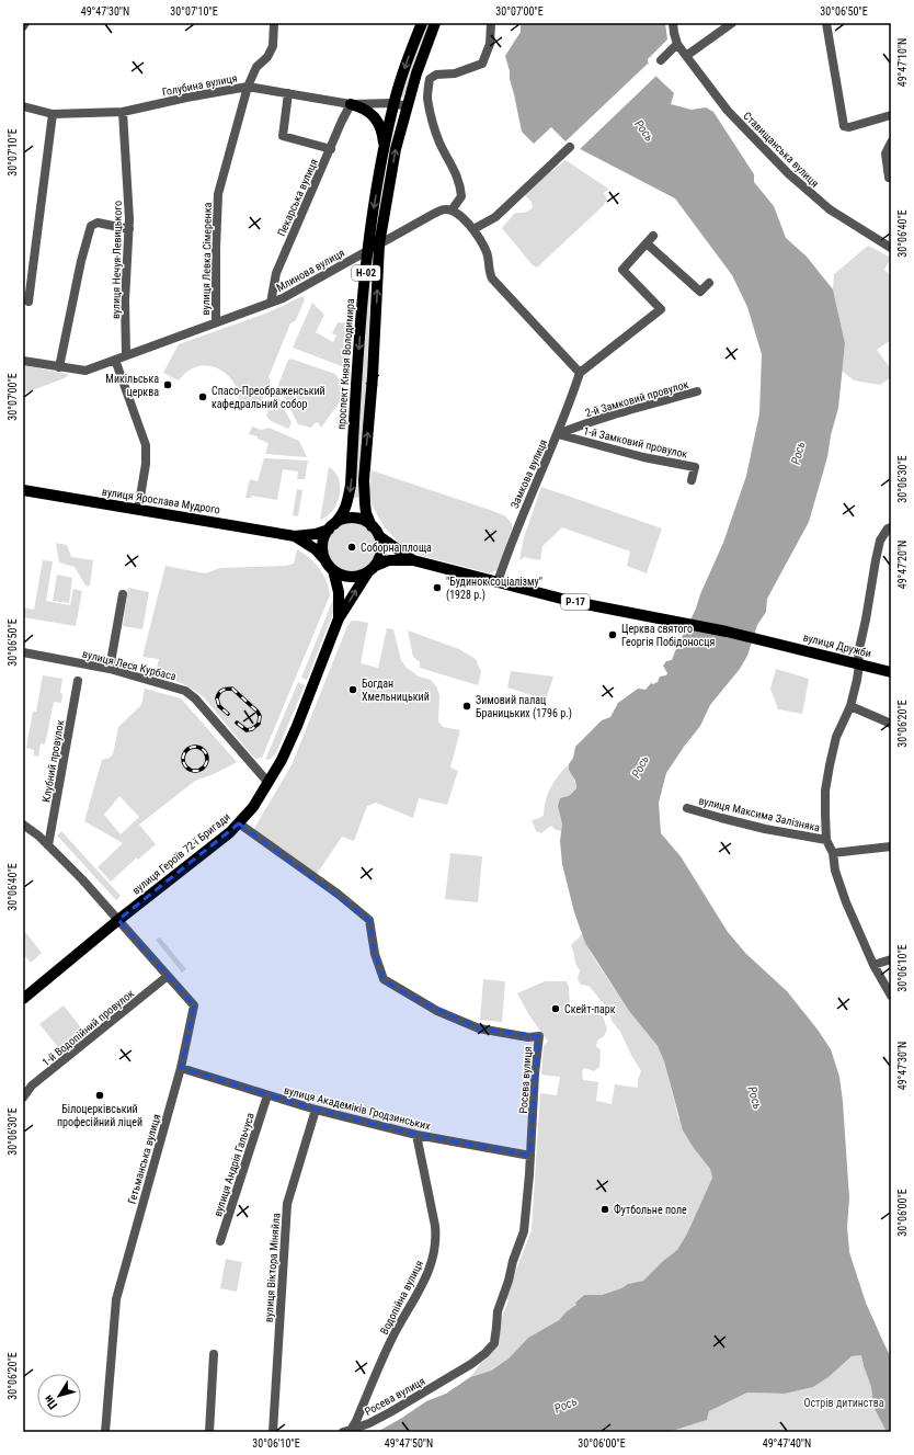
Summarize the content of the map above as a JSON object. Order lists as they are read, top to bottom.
{
  "streets": {
    "main road": [
      "Н-02",
      "проспект Князя Володимира",
      "вулиця Ярослава Мудрого",
      "Р-17",
      "вулиця Дружби",
      "вулиця Героїв 72-ї Бригади"
    ],
    "street": [
      "Голубина вулиця",
      "Ставищанська вулиця",
      "Пекарська вулиця",
      "вулиця Левка Сімеренка",
      "вулиця Нечуя-Левицького",
      "Млинова вулиця",
      "2-й Замковий провулок",
      "1-й Замковий провулок",
      "Замкова вулиця",
      "вулиця Леся Курбаса",
      "Клубний провулок",
      "вулиця Максима Залізняка",
      "1-й Водопійний провулок",
      "Росева вулиця",
      "вулиця Академіків Гродзинських",
      "Гетьманська вулиця",
      "вулиця Андрія Гальчуса",
      "вулиця Віктора Міняйла",
      "Водопійна вулиця"
    ]
  },
  "crossings": [
    ["Голубина вулиця", "Пекарська вулиця"],
    ["Голубина вулиця", "вулиця Левка Сімеренка"],
    ["Голубина вулиця", "вулиця Нечуя-Левицького"],
    ["Голубина вулиця", "Н-02"],
    ["Голубина вулиця", "проспект Князя Володимира"],
    ["Пекарська вулиця", "Млинова вулиця"],
    ["вулиця Левка Сімеренка", "Млинова вулиця"],
    ["вулиця Нечуя-Левицького", "Млинова вулиця"],
    ["Млинова вулиця", "Н-02"],
    ["Млинова вулиця", "проспект Князя Володимира"],
    ["Н-02", "проспект Князя Володимира"],
    ["Н-02", "вулиця Ярослава Мудрого"],
    ["Н-02", "Р-17"],
    ["Н-02", "вулиця Героїв 72-ї Бригади"],
    ["проспект Князя Володимира", "вулиця Ярослава Мудрого"],
    ["проспект Князя Володимира", "Р-17"],
    ["проспект Князя Володимира", "вулиця Героїв 72-ї Бригади"],
    ["2-й Замковий провулок", "1-й Замковий провулок"],
    ["2-й Замковий провулок", "Замкова вулиця"],
    ["1-й Замковий провулок", "Замкова вулиця"],
    ["Замкова вулиця", "Р-17"],
    ["Замкова вулиця", "вулиця Дружби"],
    ["вулиця Ярослава Мудрого", "Р-17"],
    ["вулиця Ярослава Мудрого", "вулиця Героїв 72-ї Бригади"],
    ["Р-17", "вулиця Дружби"],
    ["Р-17", "вулиця Героїв 72-ї Бригади"],
    ["вулиця Леся Курбаса", "вулиця Героїв 72-ї Бригади"],
    ["Клубний провулок", "Гетьманська вулиця"],
    ["вулиця Героїв 72-ї Бригади", "Росева вулиця"],
    ["вулиця Героїв 72-ї Бригади", "Гетьманська вулиця"],
    ["1-й Водопійний провулок", "Гетьманська вулиця"],
    ["Росева вулиця", "вулиця Академіків Гродзинських"],
    ["Росева вулиця", "Водопійна вулиця"],
    ["вулиця Академіків Гродзинських", "Гетьманська вулиця"],
    ["вулиця Академіків Гродзинських", "вулиця Андрія Гальчуса"],
    ["вулиця Академіків Гродзинських", "вулиця Віктора Міняйла"],
    ["вулиця Академіків Гродзинських", "Водопійна вулиця"]
  ],
  "water": ["Рось"],
  "parks": ["Острів дитинства"],
  "places": [
    "Микільська церква",
    "Спасо-Преображенський кафедральний собор",
    "Соборна площа",
    "\"Будинок соціалізму\" (1928 р.)",
    "Церква святого Георгія Побідоносця",
    "Богдан Хмельницький",
    "Зимовий палац Браницьких (1796 р.)",
    "Скейт-парк",
    "Білоцерківський професійний ліцей",
    "Футбольне поле"
  ],
  "north": "bottom left",
  "coordinates": [
    "49°47'30\"N",
    "30°07'10\"E",
    "30°07'00\"E",
    "30°06'50\"E",
    "49°47'10\"N",
    "30°06'40\"E",
    "30°06'30\"E",
    "49°47'20\"N",
    "30°06'20\"E",
    "30°06'10\"E",
    "30°06'00\"E",
    "49°47'50\"N",
    "49°47'40\"N"
  ]
}
